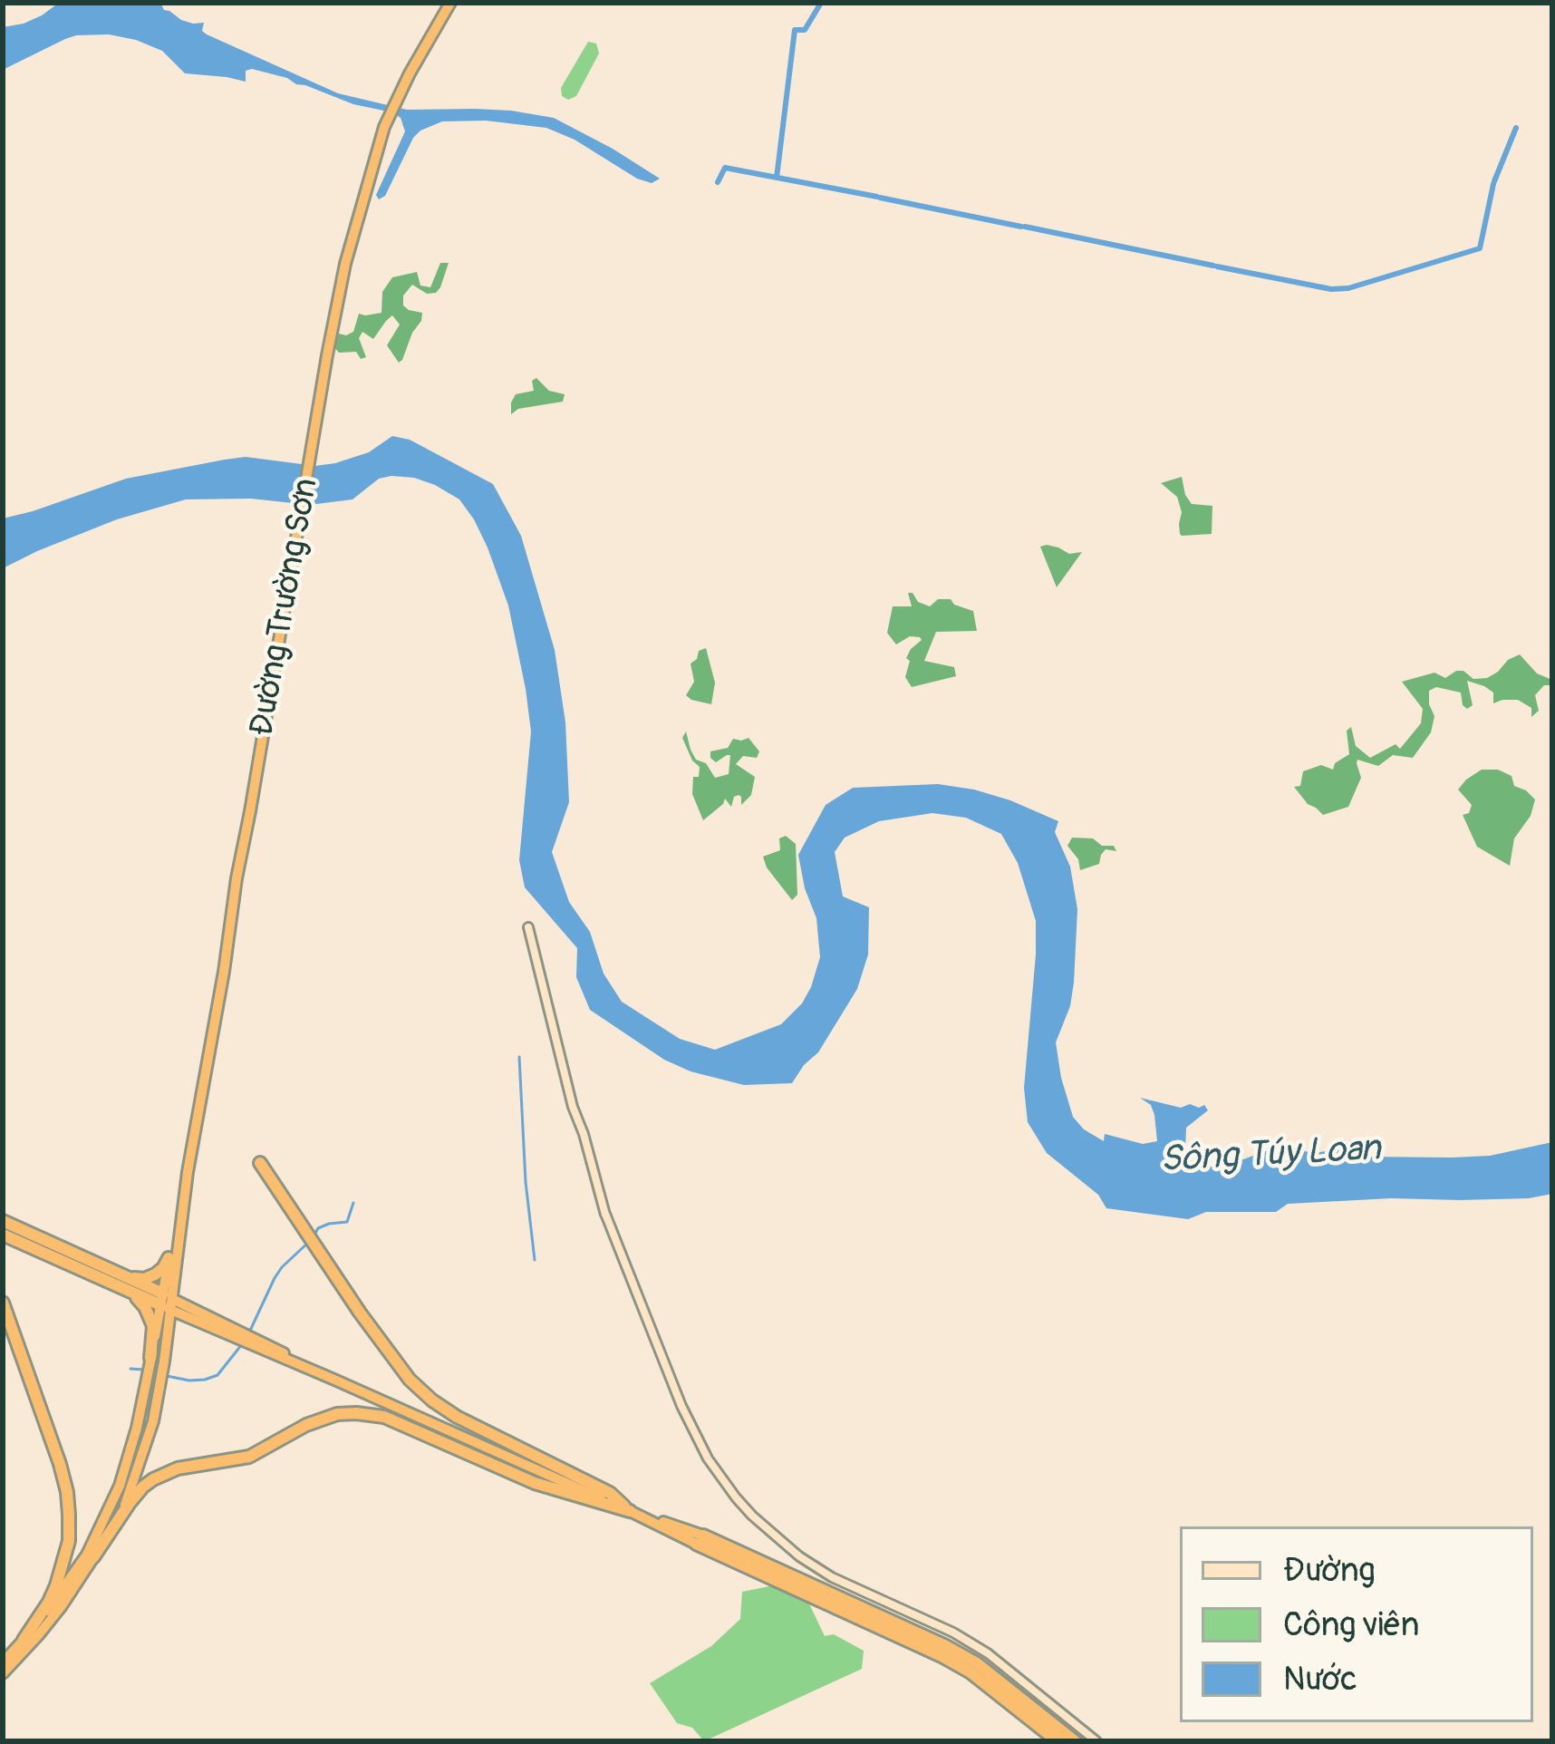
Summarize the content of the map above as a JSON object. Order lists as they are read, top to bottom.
{
  "streets": {
    "highway": ["Đường Trường Sơn"]
  },
  "water": ["Sông Túy Loan"],
  "legend": ["Đường", "Công viên", "Nước"]
}
